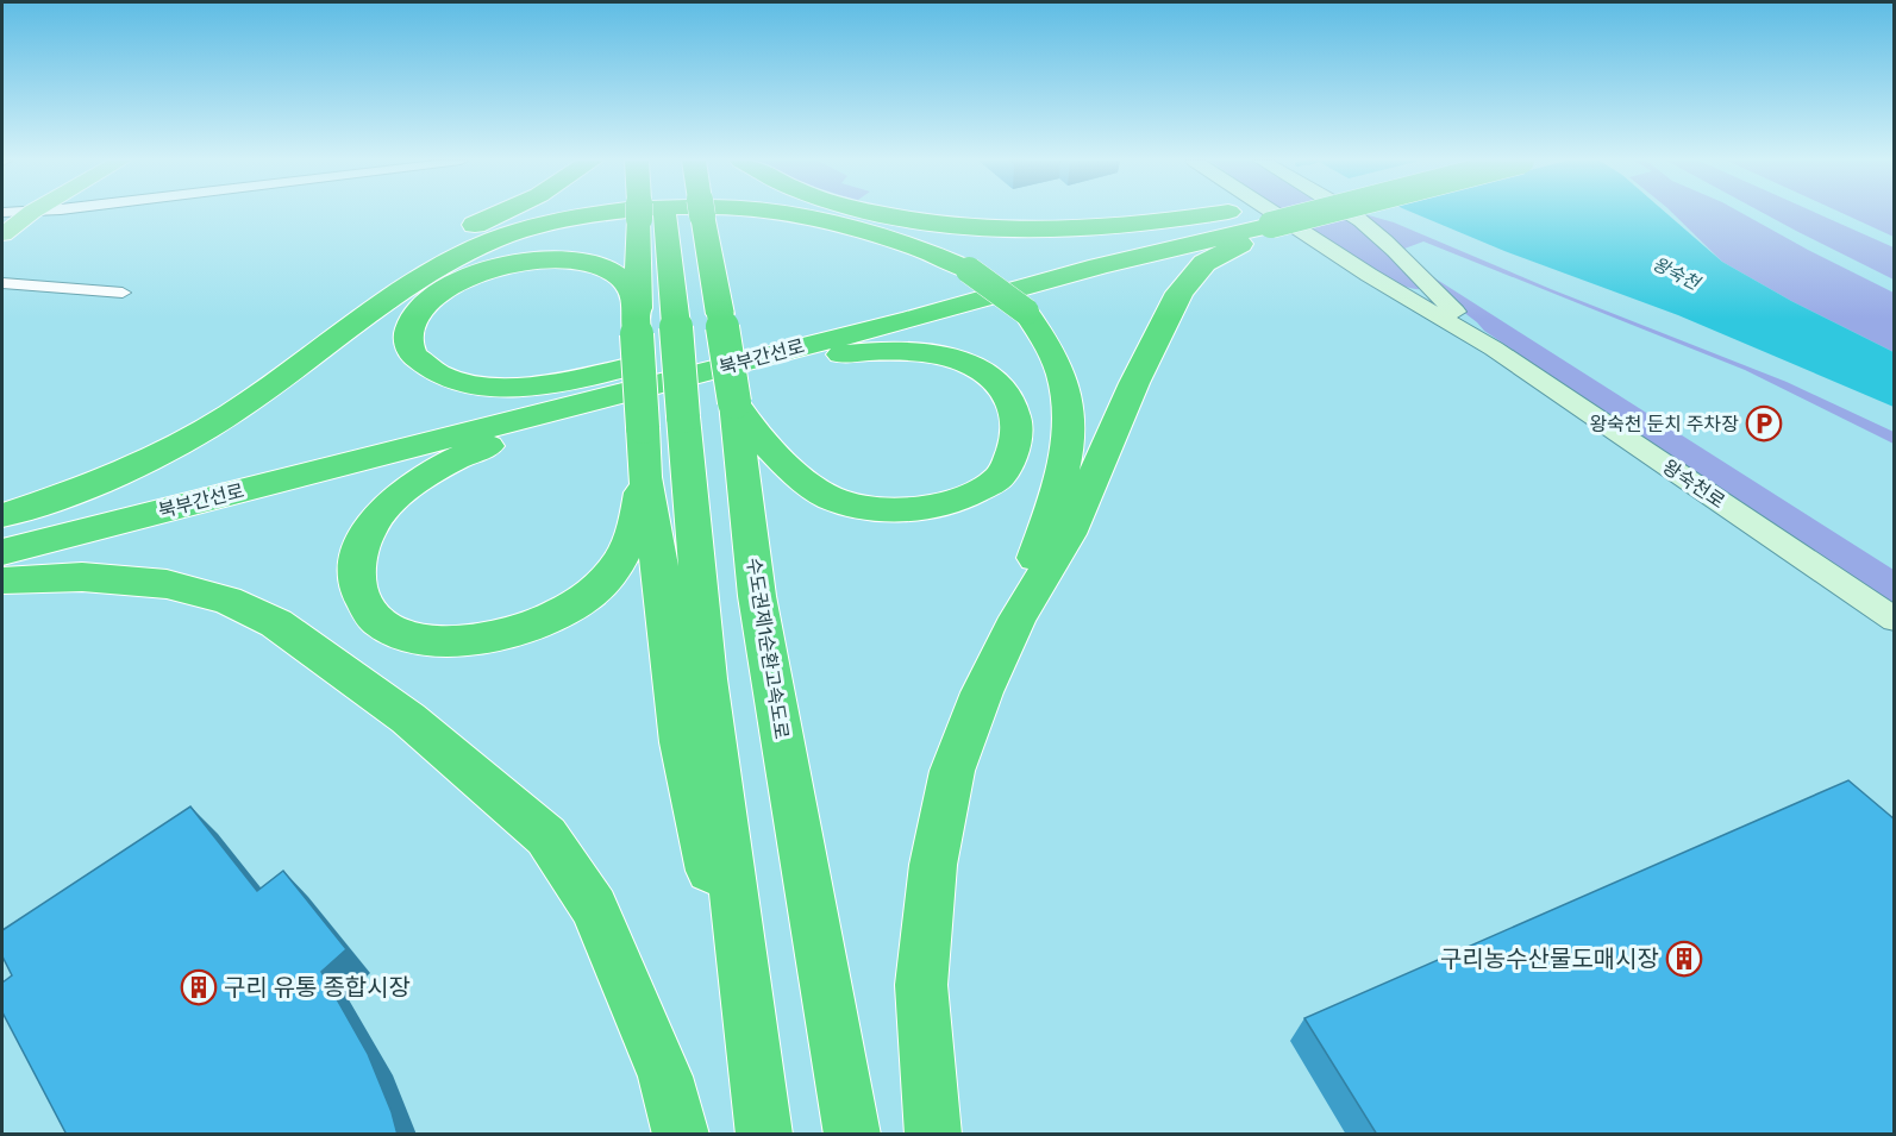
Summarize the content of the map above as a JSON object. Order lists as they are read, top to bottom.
{
  "streets": {
    "highway": ["북부간선로", "수도권제1순환고속도로"],
    "street": ["왕숙천로"]
  },
  "water": ["왕숙천"],
  "places": {
    "parking": ["왕숙천 둔치 주차장"],
    "building": ["구리농수산물도매시장", "구리 유통 종합시장"]
  }
}
